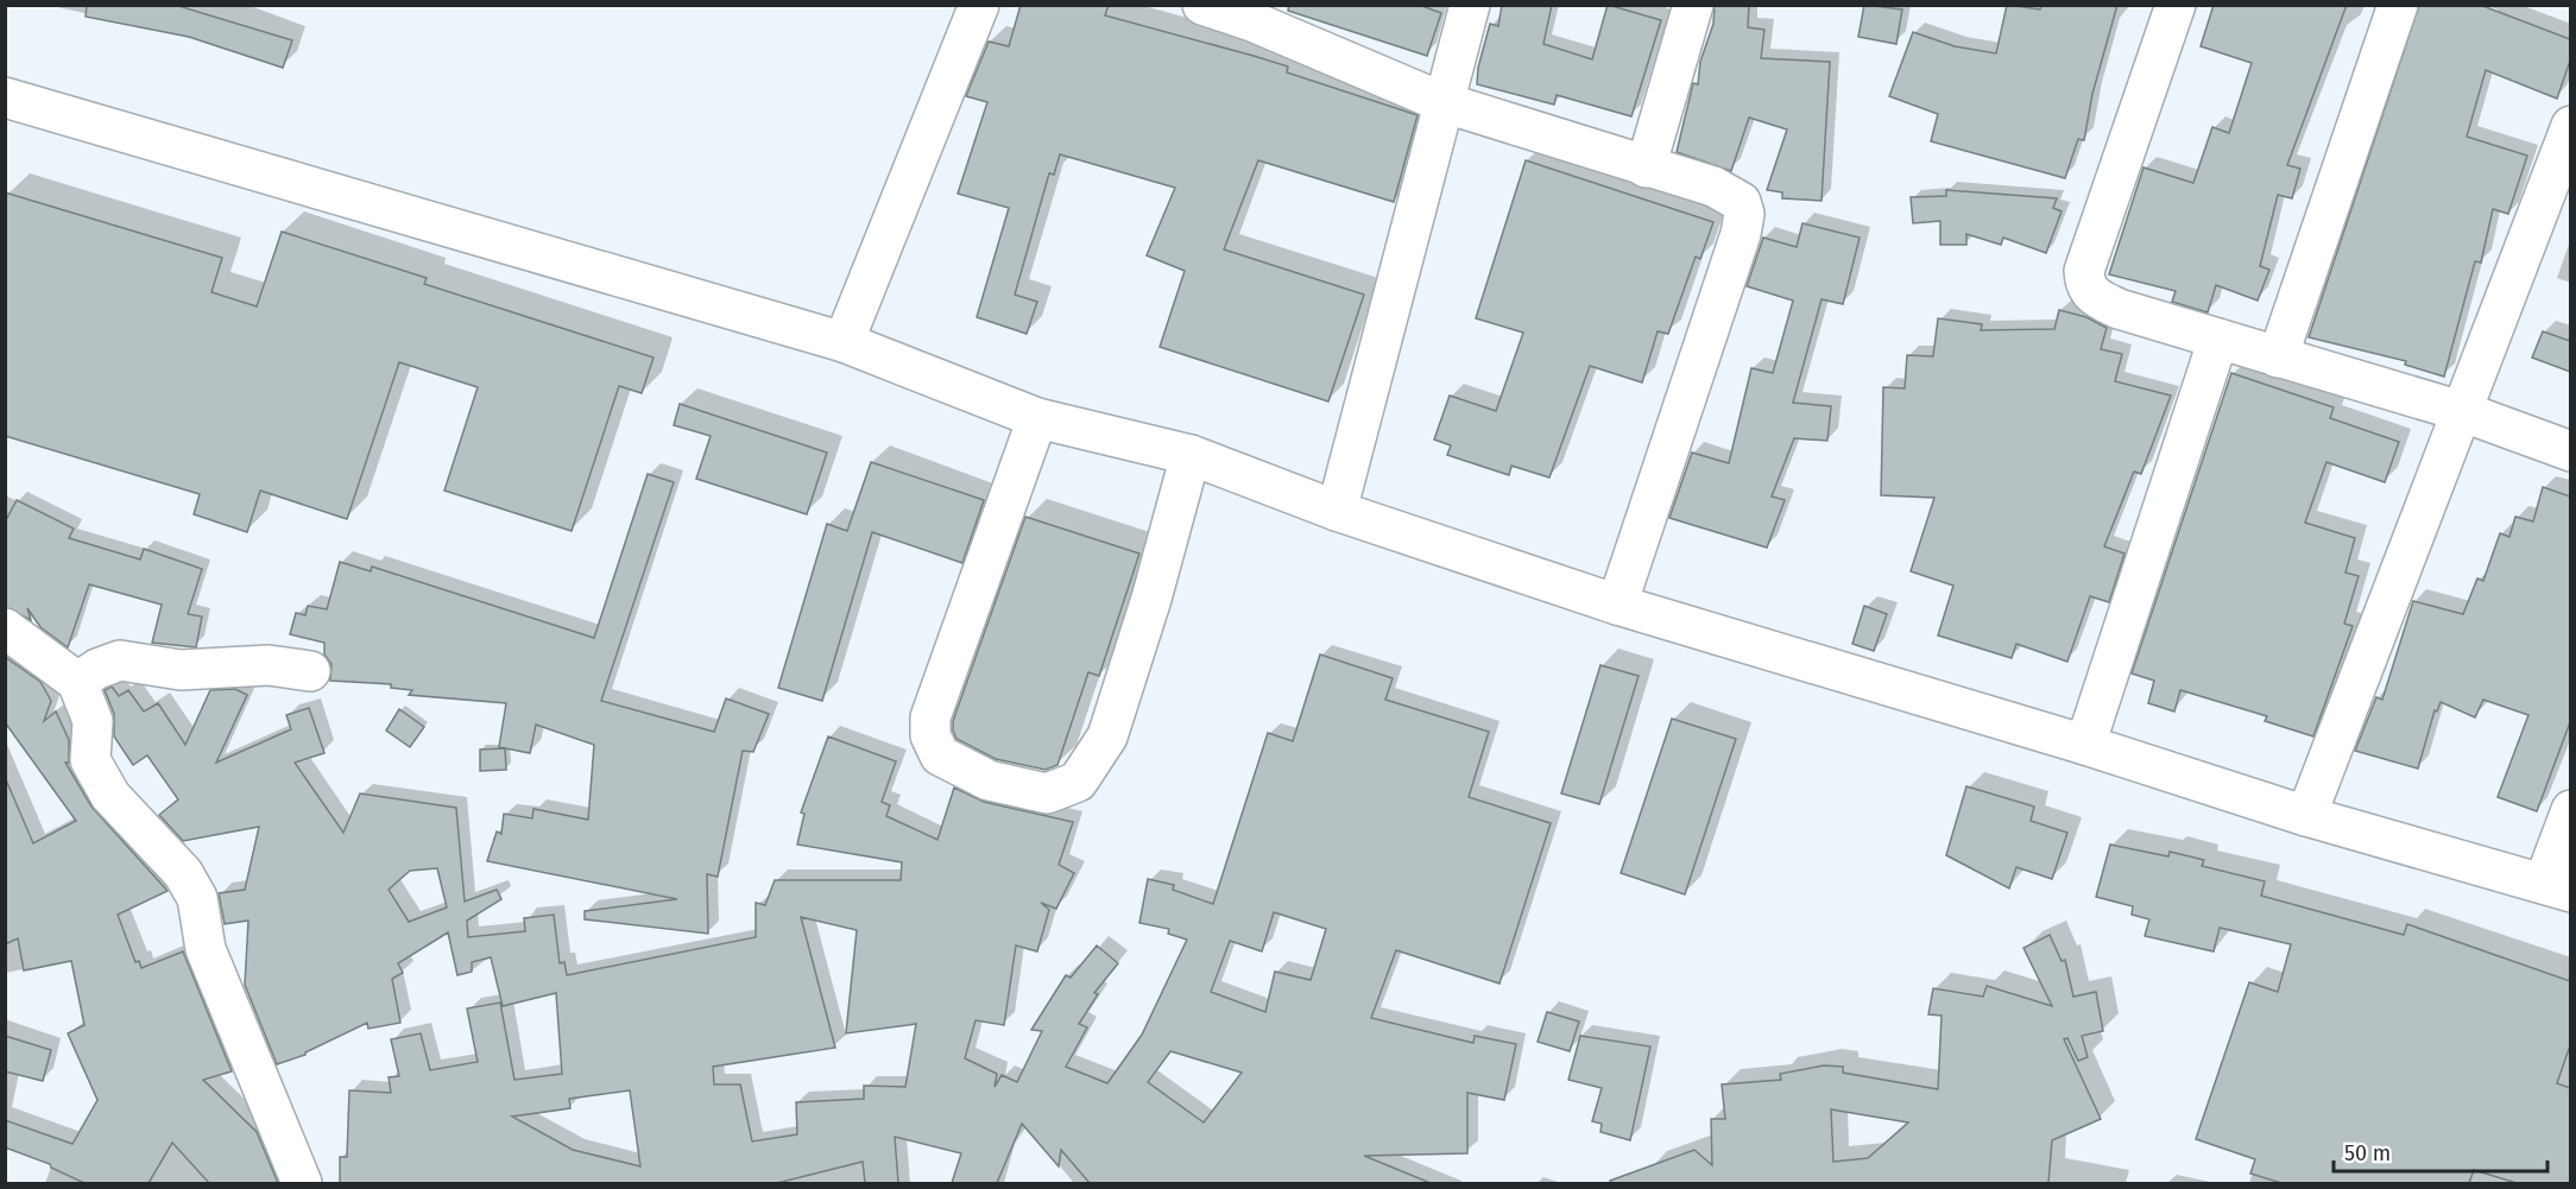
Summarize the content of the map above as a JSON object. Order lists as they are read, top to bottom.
{
  "scale_bar": "50 m"
}
